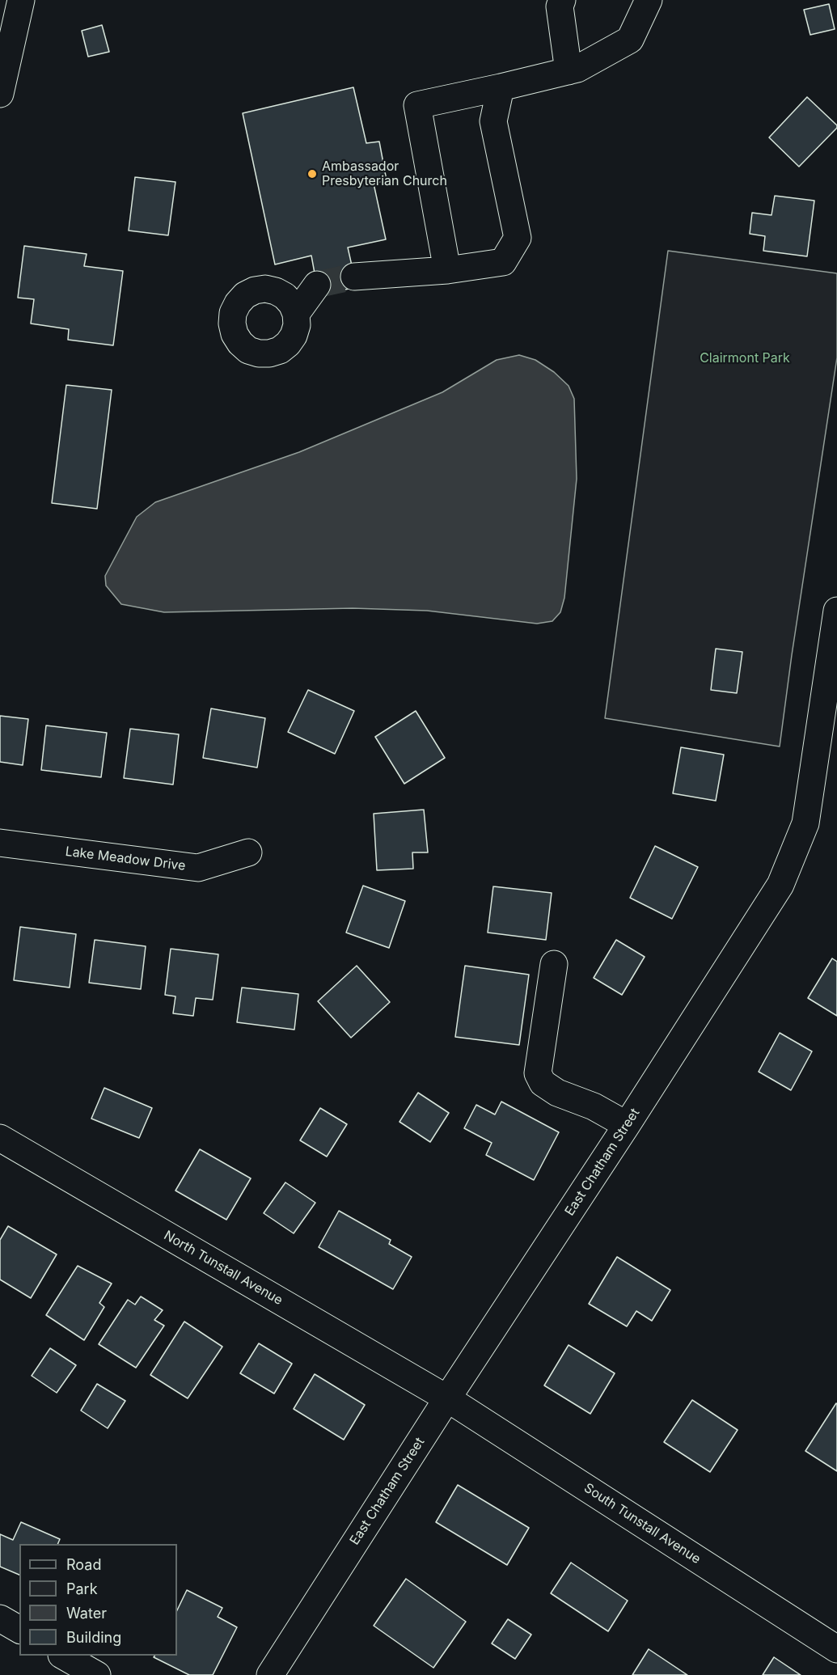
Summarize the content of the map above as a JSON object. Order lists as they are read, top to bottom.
{
  "streets": {
    "street": [
      "Lake Meadow Drive",
      "East Chatham Street",
      "North Tunstall Avenue",
      "South Tunstall Avenue"
    ]
  },
  "crossings": [
    ["East Chatham Street", "North Tunstall Avenue"],
    ["East Chatham Street", "South Tunstall Avenue"],
    ["North Tunstall Avenue", "South Tunstall Avenue"]
  ],
  "parks": ["Clairmont Park"],
  "places": ["Ambassador Presbyterian Church"],
  "legend": [
    "Road",
    "Park",
    "Water",
    "Building"
  ]
}
